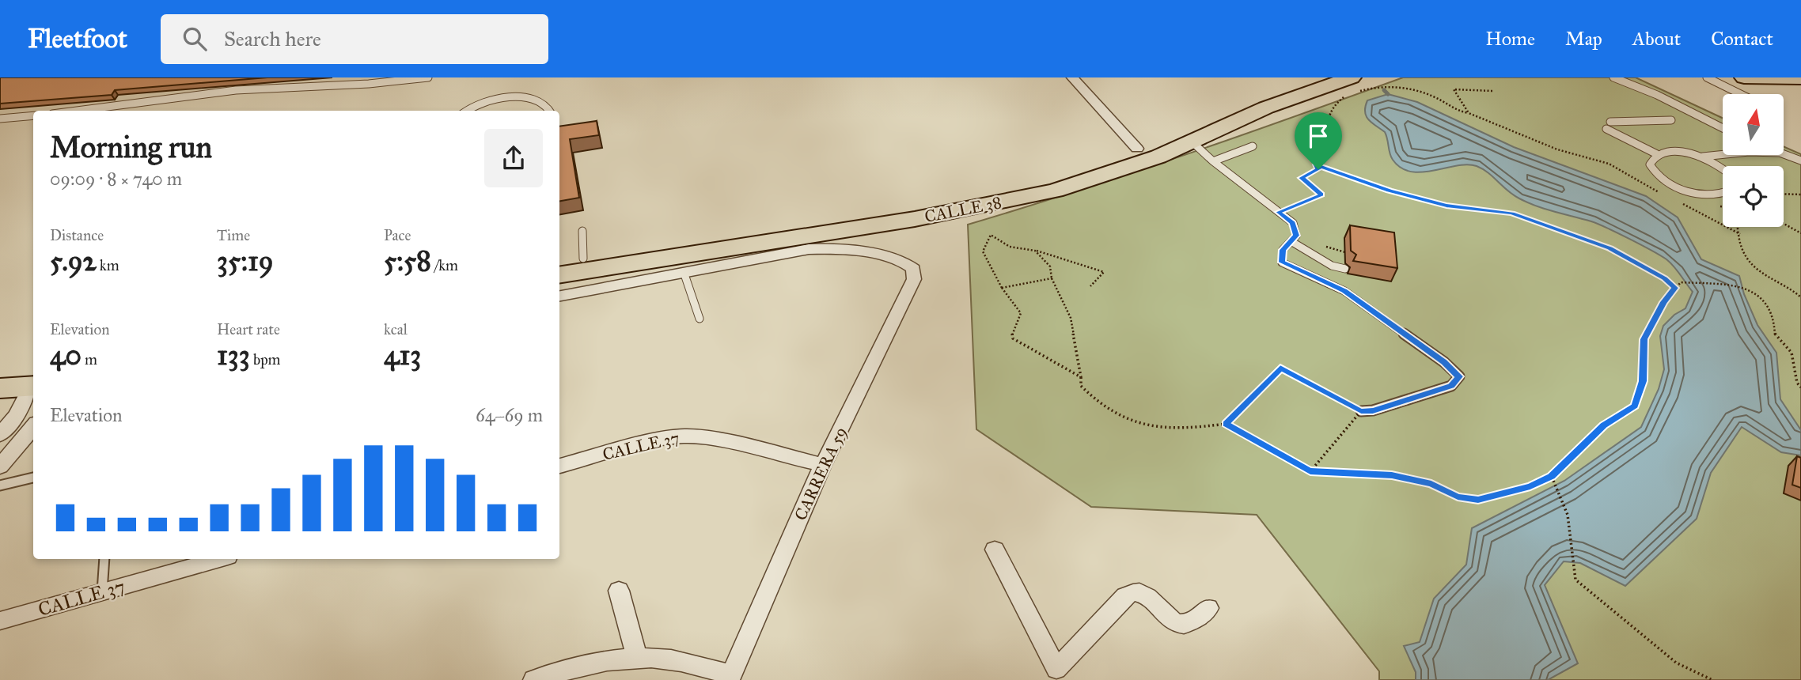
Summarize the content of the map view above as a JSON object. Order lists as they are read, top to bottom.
{
  "streets": {
    "main road": ["CALLE 38"],
    "street": ["CALLE 37", "CARRERA 59"]
  },
  "crossings": [
    ["CALLE 37", "CARRERA 59"]
  ],
  "north": "top",
  "page": {
    "header": "Fleetfoot",
    "search": "Search here",
    "nav": [
      "Home",
      "Map",
      "About",
      "Contact"
    ],
    "heading": ["Morning run", "09:09 · 8 × 740 m"],
    "stats": [
      ["Distance", "5.92 km"],
      ["Time", "35:19"],
      ["Pace", "5:58 /km"],
      ["Elevation", "40 m"],
      ["Heart rate", "133 bpm"],
      ["kcal", "413"]
    ],
    "chart": ["Elevation", "64–69 m"]
  }
}
